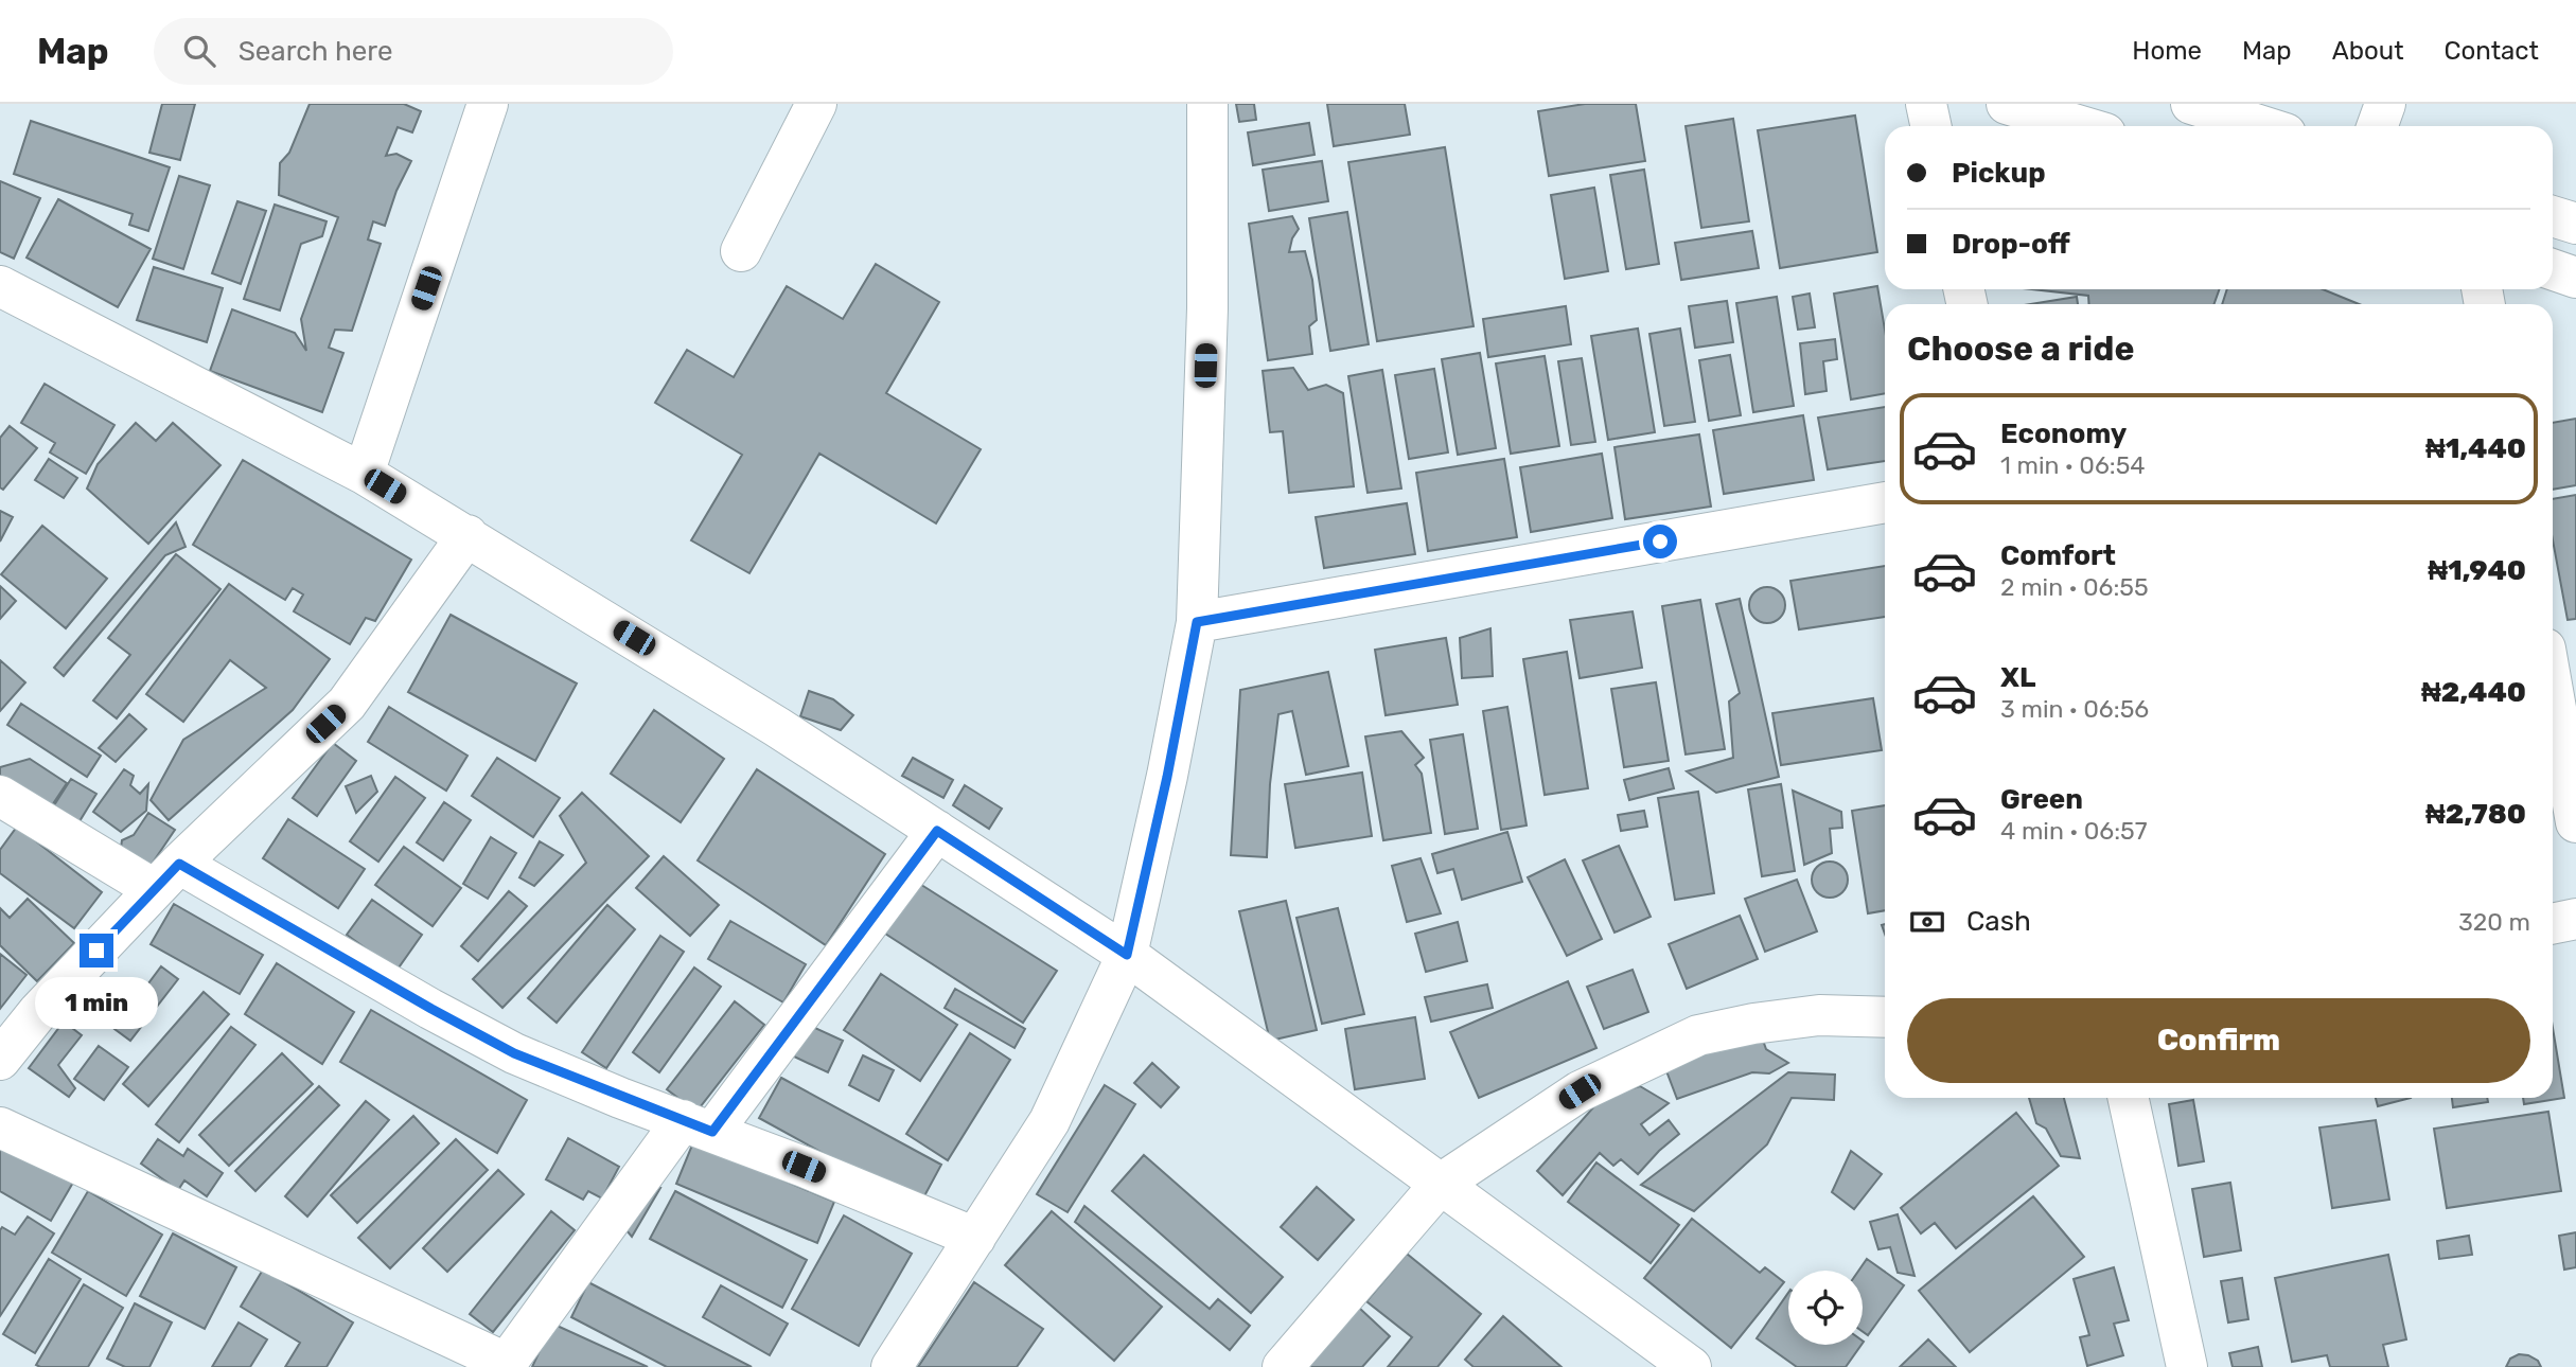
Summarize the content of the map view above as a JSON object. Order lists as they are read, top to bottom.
{
  "page": {
    "header": "Map",
    "search": "Search here",
    "nav": [
      "Home",
      "Map",
      "About",
      "Contact"
    ],
    "banner": ["Pickup", "Drop-off"],
    "heading": "Choose a ride",
    "list": [
      {
        "name": "Economy",
        "note": "1 min · 06:54",
        "value": "₦1,440"
      },
      {
        "name": "Comfort",
        "note": "2 min · 06:55",
        "value": "₦1,940"
      },
      {
        "name": "XL",
        "note": "3 min · 06:56",
        "value": "₦2,440"
      },
      {
        "name": "Green",
        "note": "4 min · 06:57",
        "value": "₦2,780"
      }
    ],
    "pay": ["Cash", "320 m"],
    "bubble": "1 min",
    "buttons": "Confirm"
  }
}
